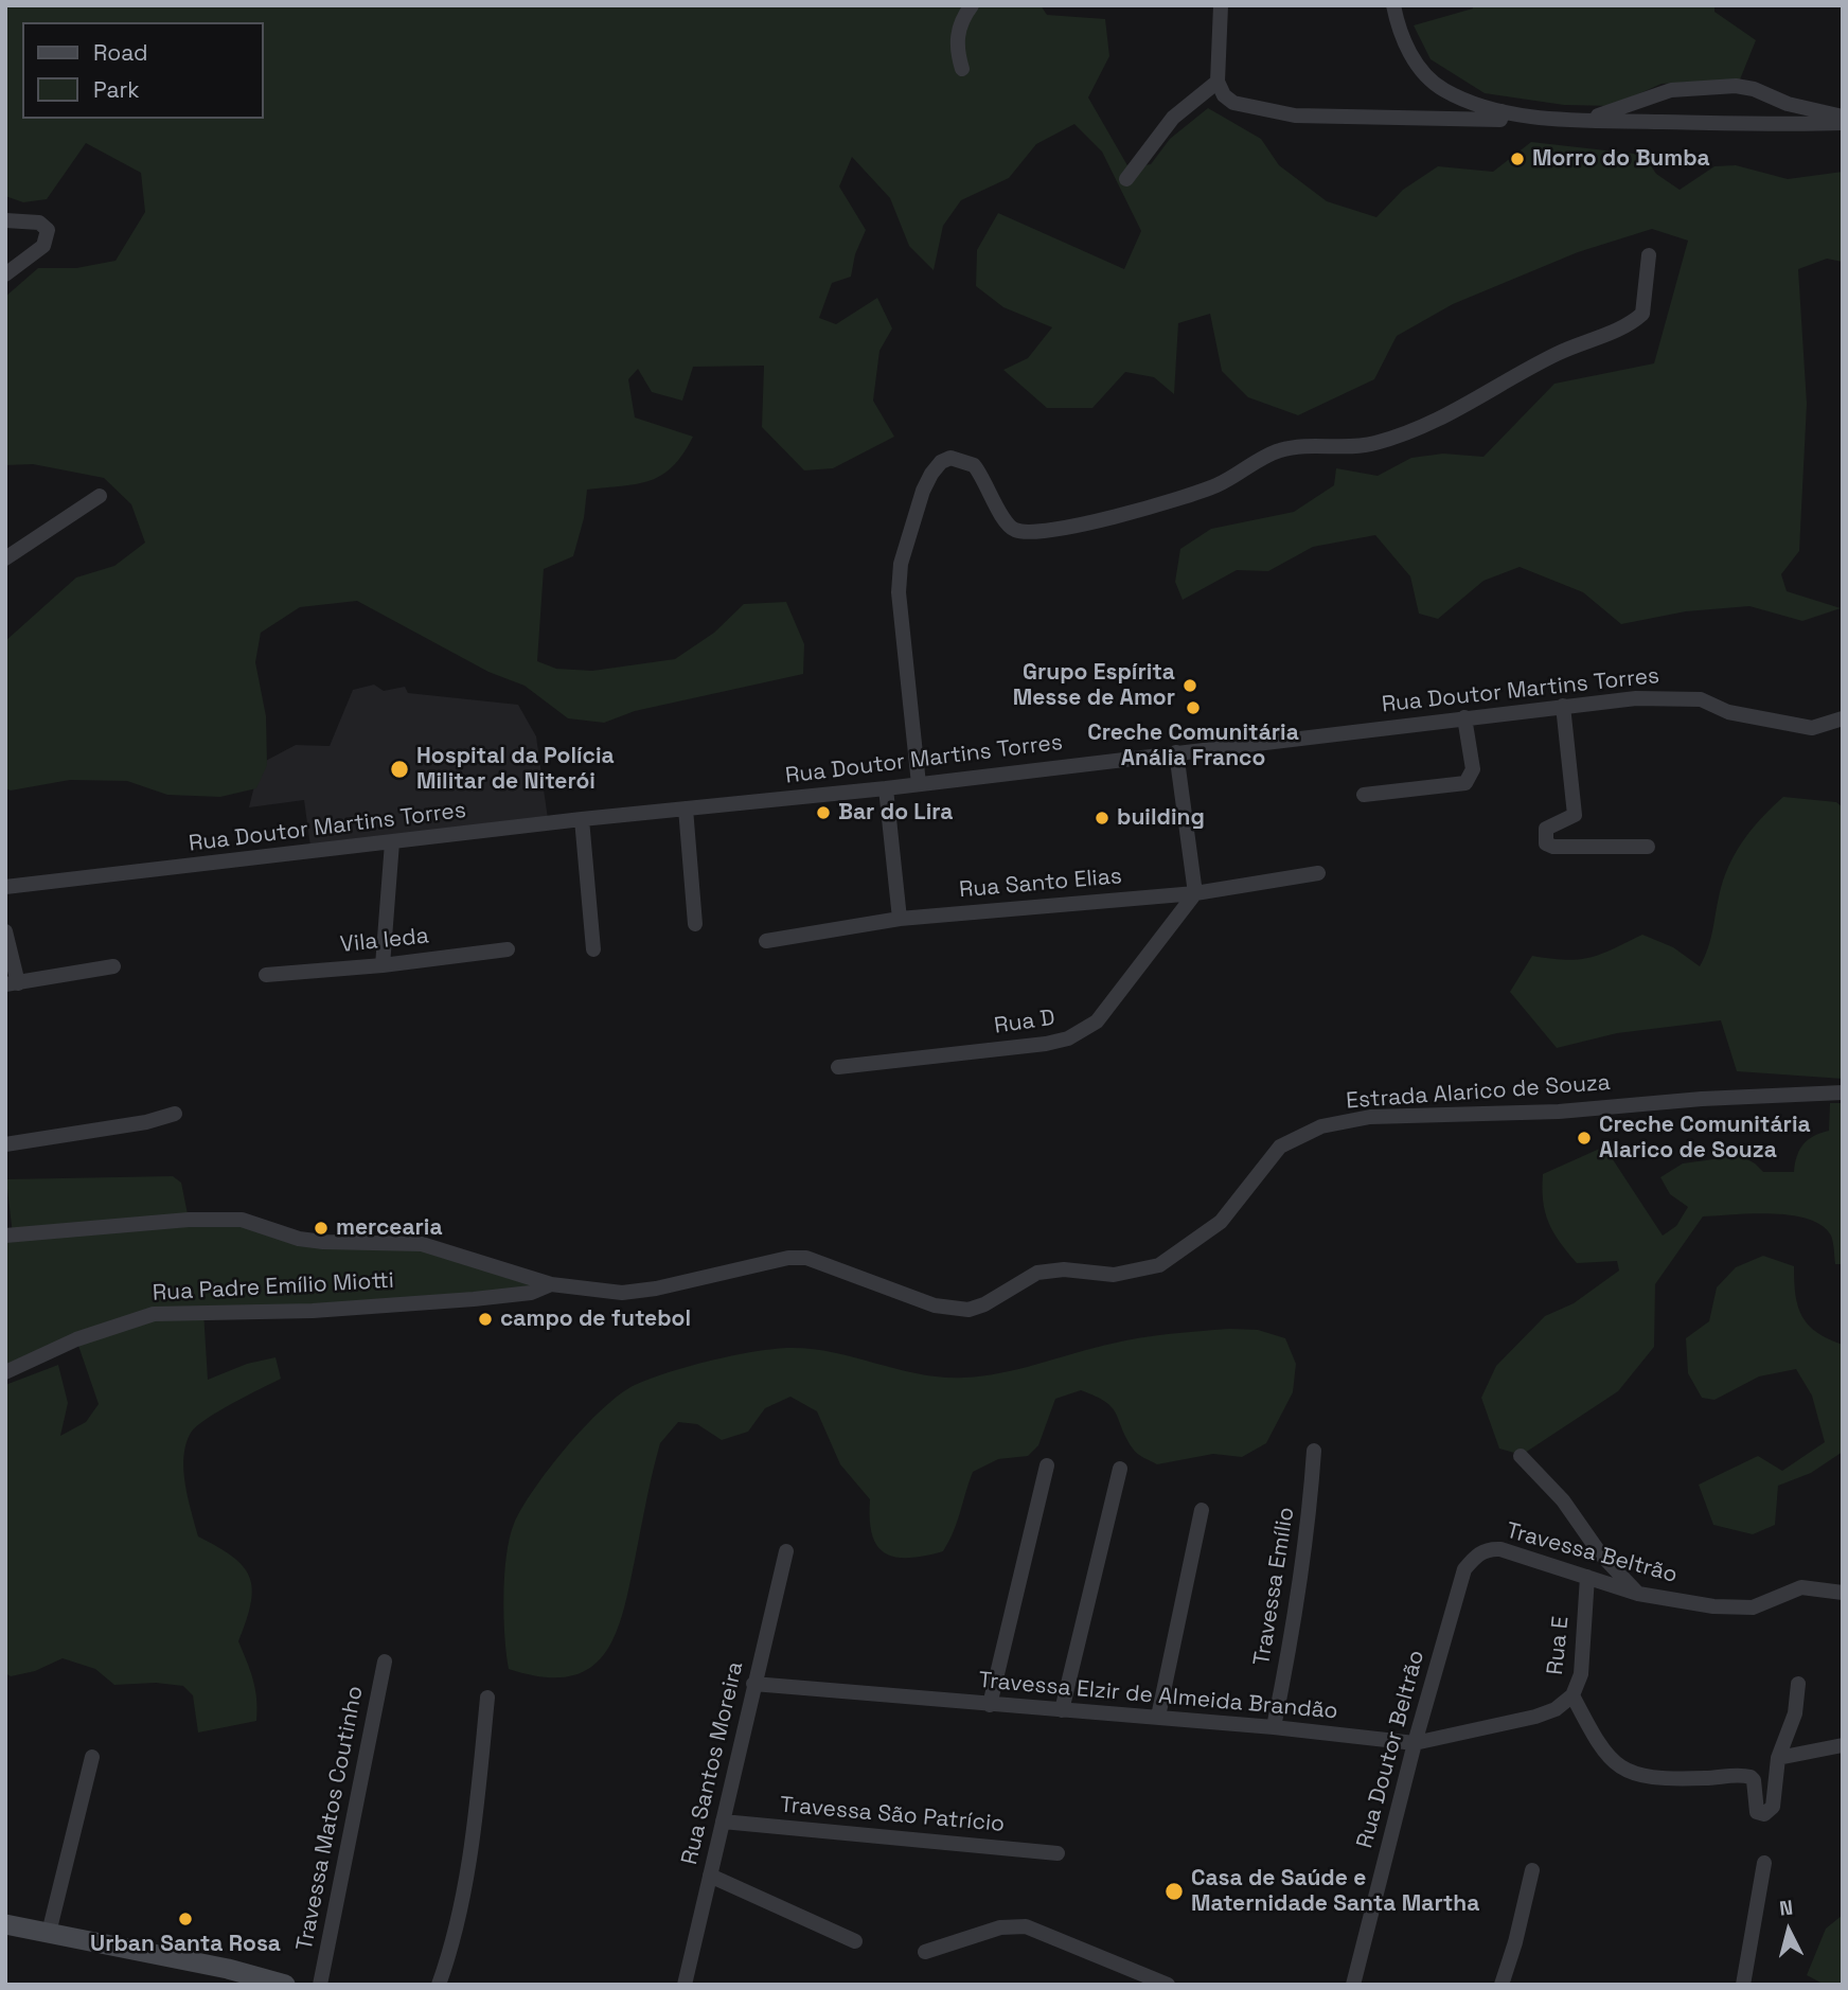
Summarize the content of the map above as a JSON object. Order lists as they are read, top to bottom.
{
  "streets": {
    "street": [
      "Rua Doutor Martins Torres",
      "Rua Santo Elias",
      "Vila Ieda",
      "Rua D",
      "Estrada Alarico de Souza",
      "Rua Padre Emílio Miotti",
      "Travessa Beltrão",
      "Travessa Emílio",
      "Rua E",
      "Travessa Elzir de Almeida Brandão",
      "Rua Doutor Beltrão",
      "Rua Santos Moreira",
      "Travessa São Patrício",
      "Travessa Matos Coutinho"
    ]
  },
  "crossings": [
    ["Rua Santo Elias", "Rua D"],
    ["Estrada Alarico de Souza", "Rua Padre Emílio Miotti"],
    ["Travessa Beltrão", "Rua E"],
    ["Travessa Beltrão", "Rua Doutor Beltrão"],
    ["Travessa Emílio", "Travessa Elzir de Almeida Brandão"],
    ["Rua E", "Travessa Elzir de Almeida Brandão"],
    ["Travessa Elzir de Almeida Brandão", "Rua Doutor Beltrão"],
    ["Travessa Elzir de Almeida Brandão", "Rua Santos Moreira"],
    ["Rua Santos Moreira", "Travessa São Patrício"]
  ],
  "places": [
    "Morro do Bumba",
    "Grupo Espírita Messe de Amor",
    "Creche Comunitária Anália Franco",
    "Hospital da Polícia Militar de Niterói",
    "Bar do Lira",
    "building",
    "Creche Comunitária Alarico de Souza",
    "mercearia",
    "campo de futebol",
    "Casa de Saúde e Maternidade Santa Martha",
    "Urban Santa Rosa"
  ],
  "legend": ["Road", "Park"],
  "north": "top"
}
